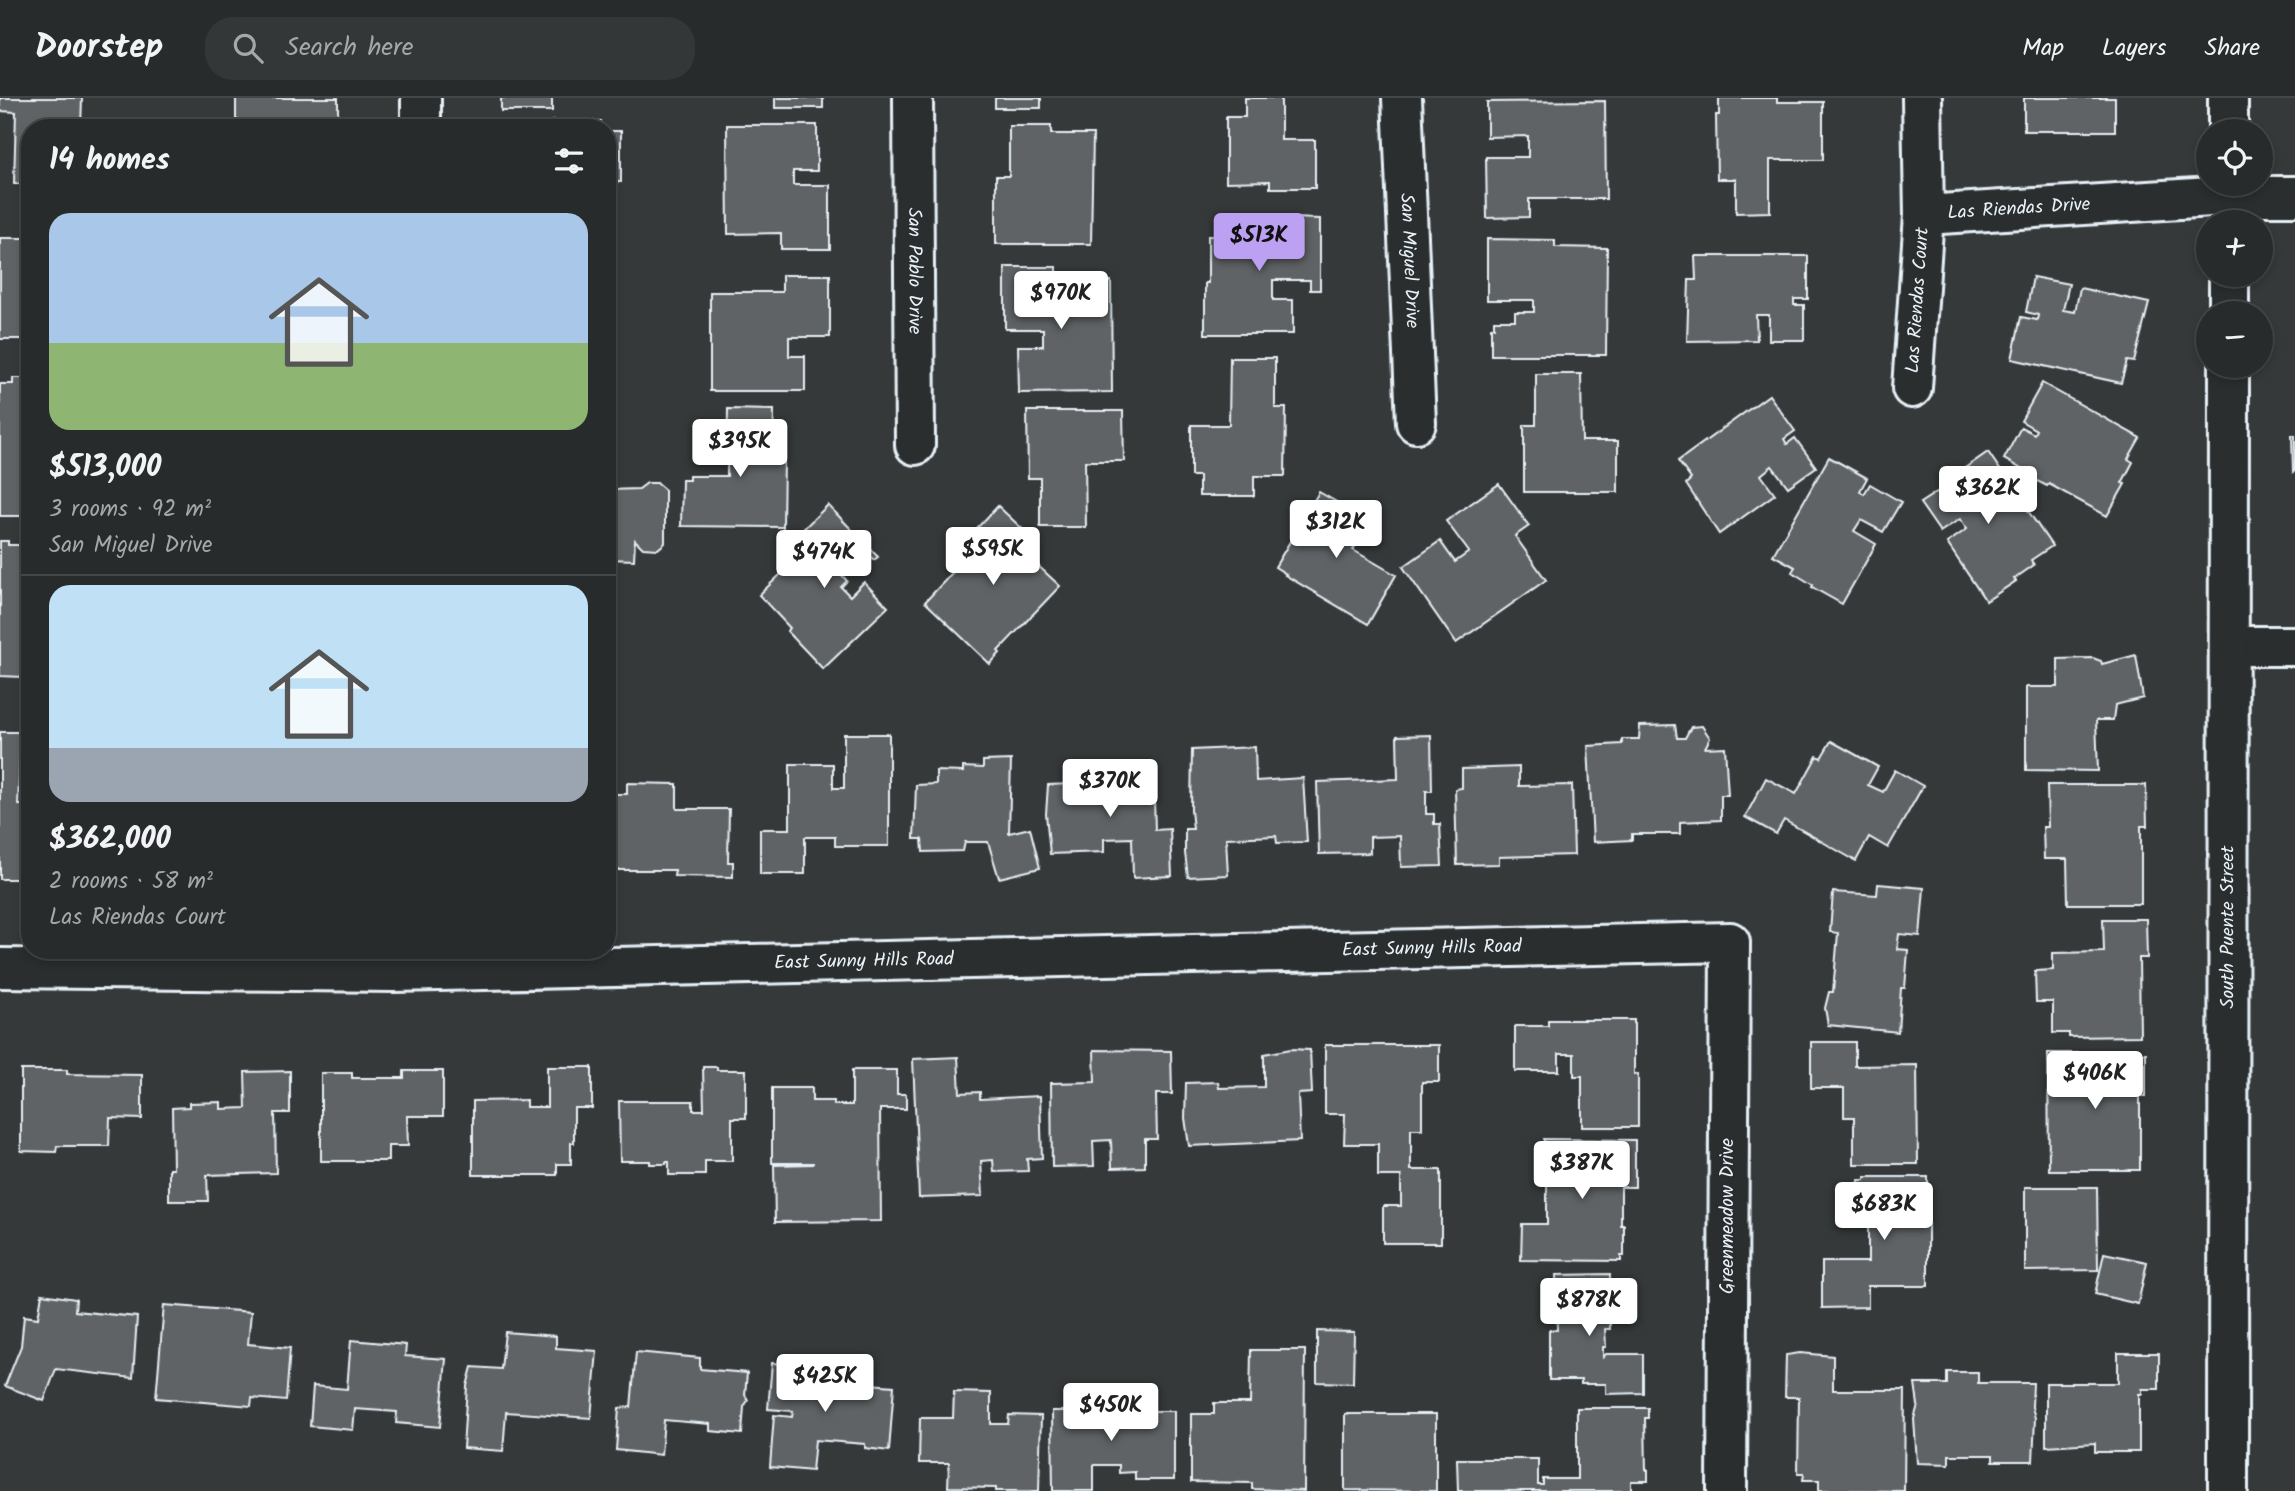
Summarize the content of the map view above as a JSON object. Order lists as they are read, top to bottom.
{
  "streets": {
    "street": [
      "Las Riendas Drive",
      "San Miguel Drive",
      "San Pablo Drive",
      "Las Riendas Court",
      "South Puente Street",
      "East Sunny Hills Road",
      "Greenmeadow Drive"
    ]
  },
  "crossings": [
    ["Las Riendas Drive", "Las Riendas Court"],
    ["East Sunny Hills Road", "Greenmeadow Drive"]
  ],
  "page": {
    "header": "Doorstep",
    "search": "Search here",
    "nav": ["Map", "Layers", "Share"],
    "map_buttons": ["+", "−"],
    "heading": "14 homes",
    "list": [
      {
        "name": "$513,000",
        "note": "3 rooms · 92 m² · San Miguel Drive"
      },
      {
        "name": "$362,000",
        "note": "2 rooms · 58 m² · Las Riendas Court"
      }
    ],
    "price": [
      "$513K",
      "$970K",
      "$395K",
      "$362K",
      "$312K",
      "$595K",
      "$474K",
      "$370K",
      "$406K",
      "$387K",
      "$683K",
      "$878K",
      "$425K",
      "$450K"
    ]
  }
}
